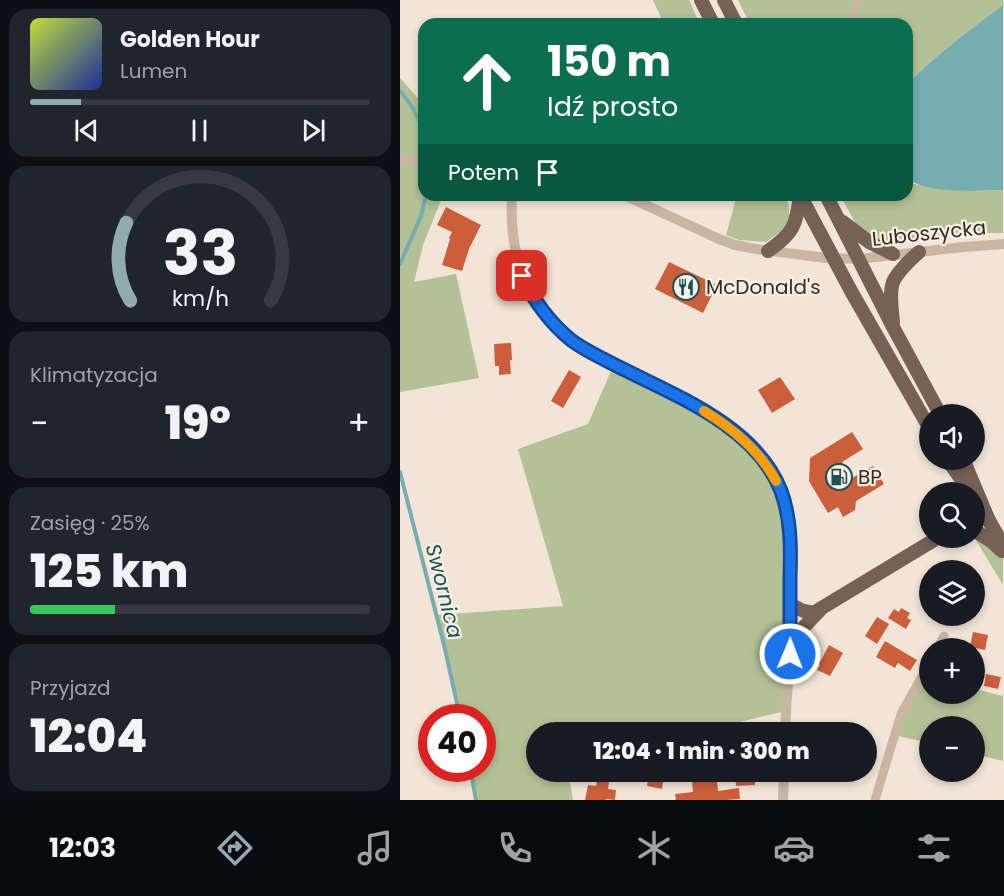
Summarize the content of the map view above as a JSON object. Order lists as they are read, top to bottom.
{
  "streets": {
    "street": ["Luboszycka"]
  },
  "water": ["Swornica"],
  "places": {
    "restaurant": ["McDonald's"],
    "fuel station": ["BP"]
  },
  "page": {
    "song": ["Golden Hour", "Lumen"],
    "turn": ["150 m", "Idź prosto"],
    "then": "Potem",
    "tile": [
      "Klimatyzacja",
      ["Zasięg · 25%", "125 km"],
      ["Przyjazd", "12:04"]
    ],
    "heat": ["−", "19°", "+"],
    "map_buttons": ["+", "−"],
    "limit": "40",
    "trip": "12:04 · 1 min · 300 m",
    "tabs": "12:03",
    "gauge": ["33", "km/h"]
  }
}
